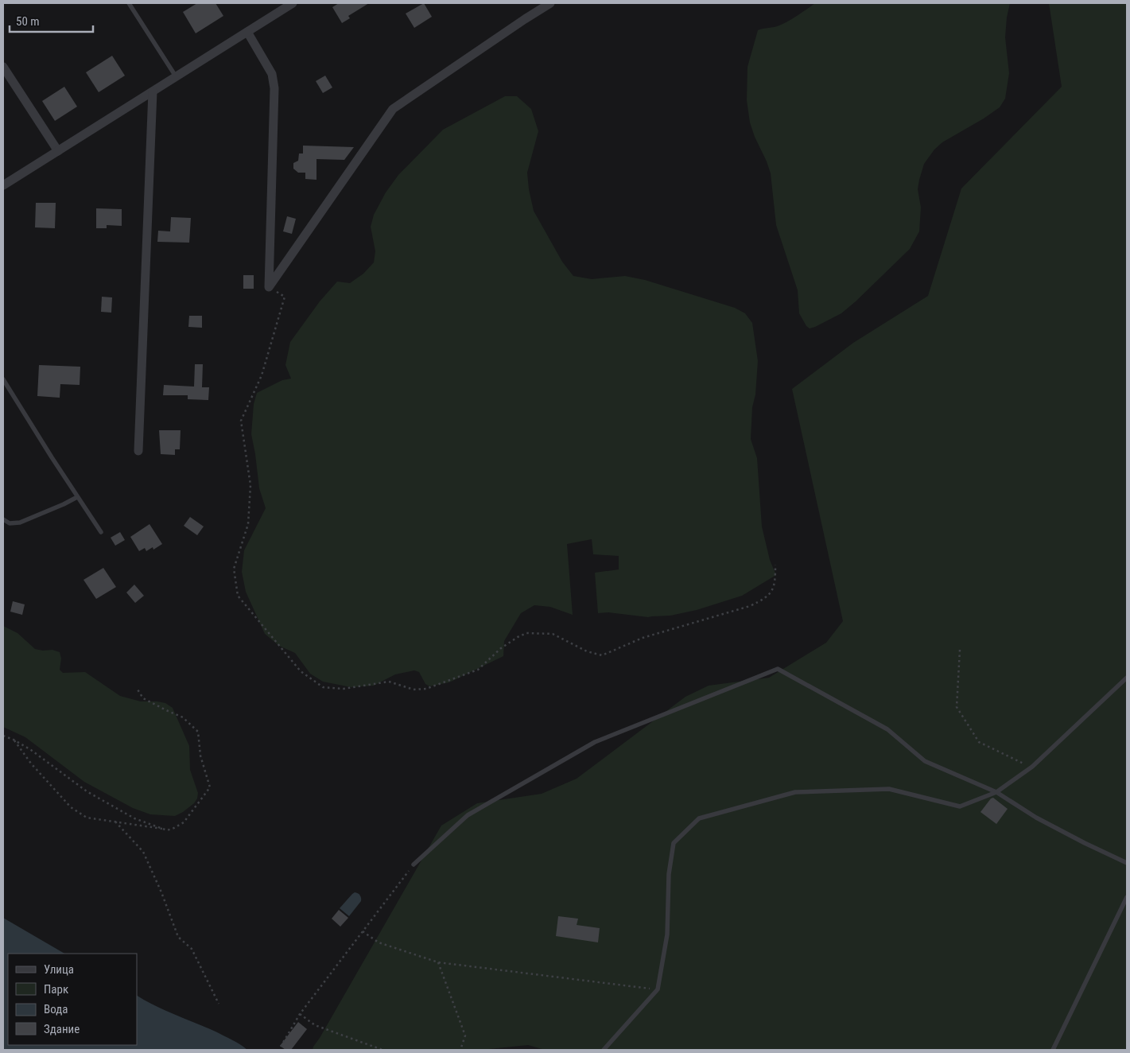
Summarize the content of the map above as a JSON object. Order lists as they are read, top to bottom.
{
  "legend": [
    "Улица",
    "Парк",
    "Вода",
    "Здание"
  ],
  "scale_bar": "50 m"
}
